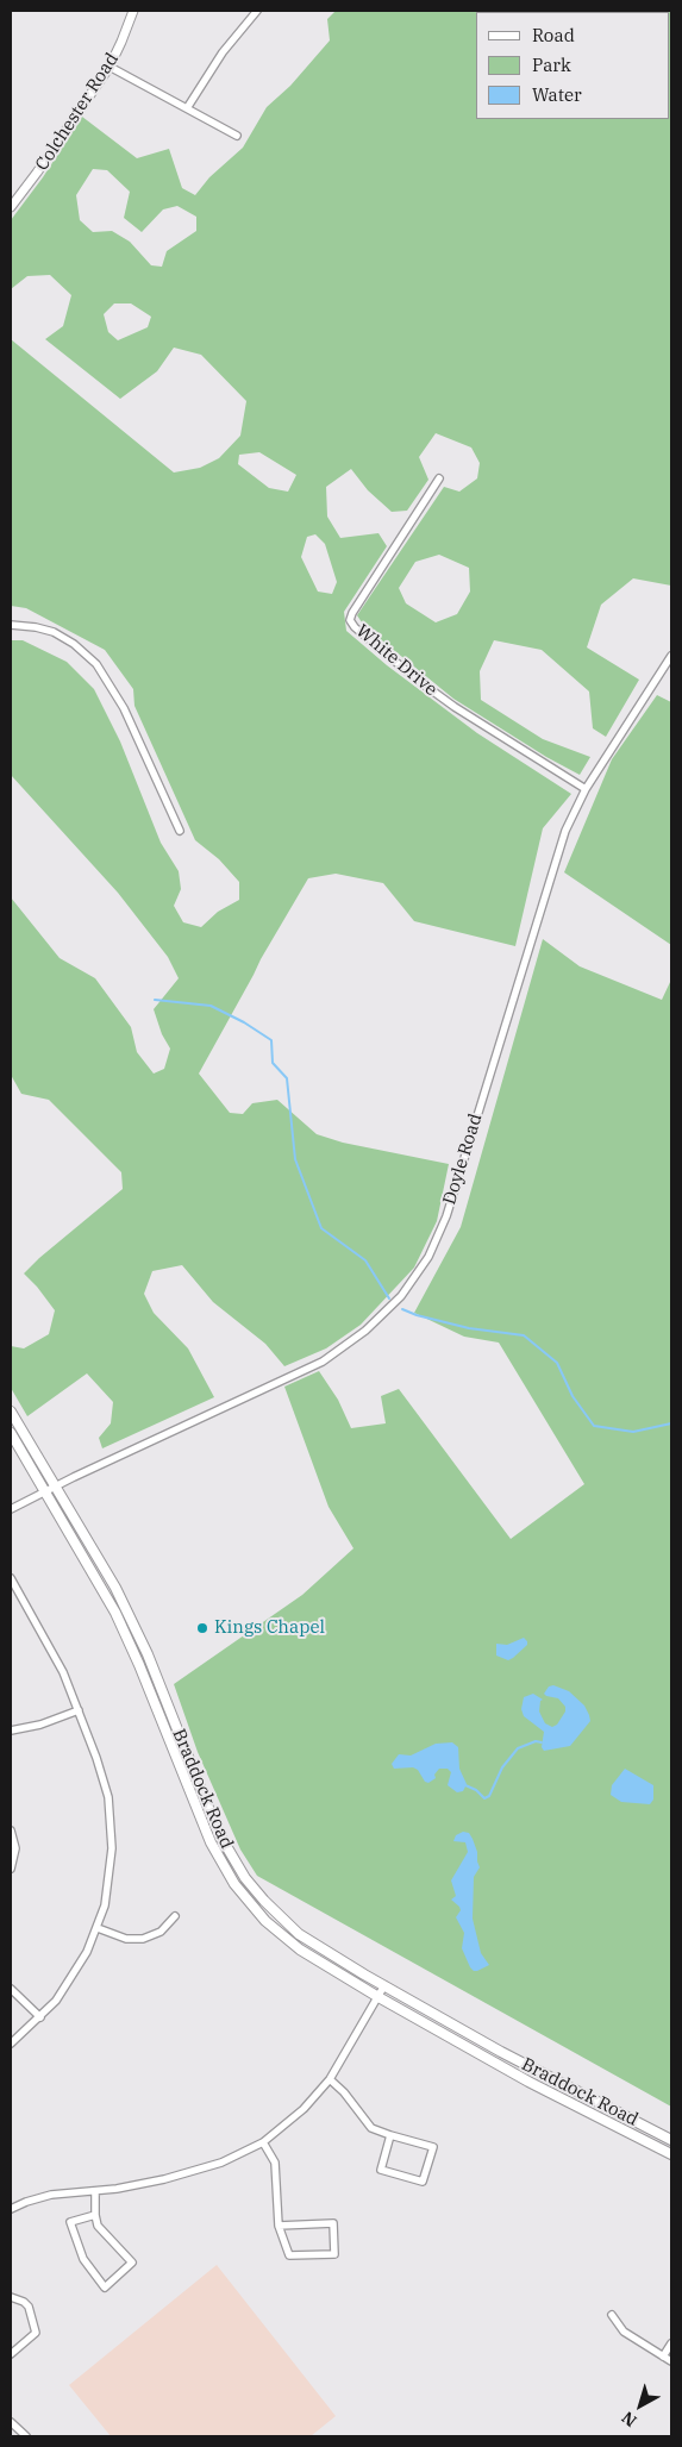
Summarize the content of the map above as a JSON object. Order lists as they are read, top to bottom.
{
  "streets": {
    "main road": ["Braddock Road"],
    "street": ["Colchester Road", "White Drive", "Doyle Road"]
  },
  "crossings": [
    ["White Drive", "Doyle Road"],
    ["Doyle Road", "Braddock Road"]
  ],
  "places": ["Kings Chapel"],
  "legend": ["Road", "Park", "Water"],
  "north": "bottom left"
}
